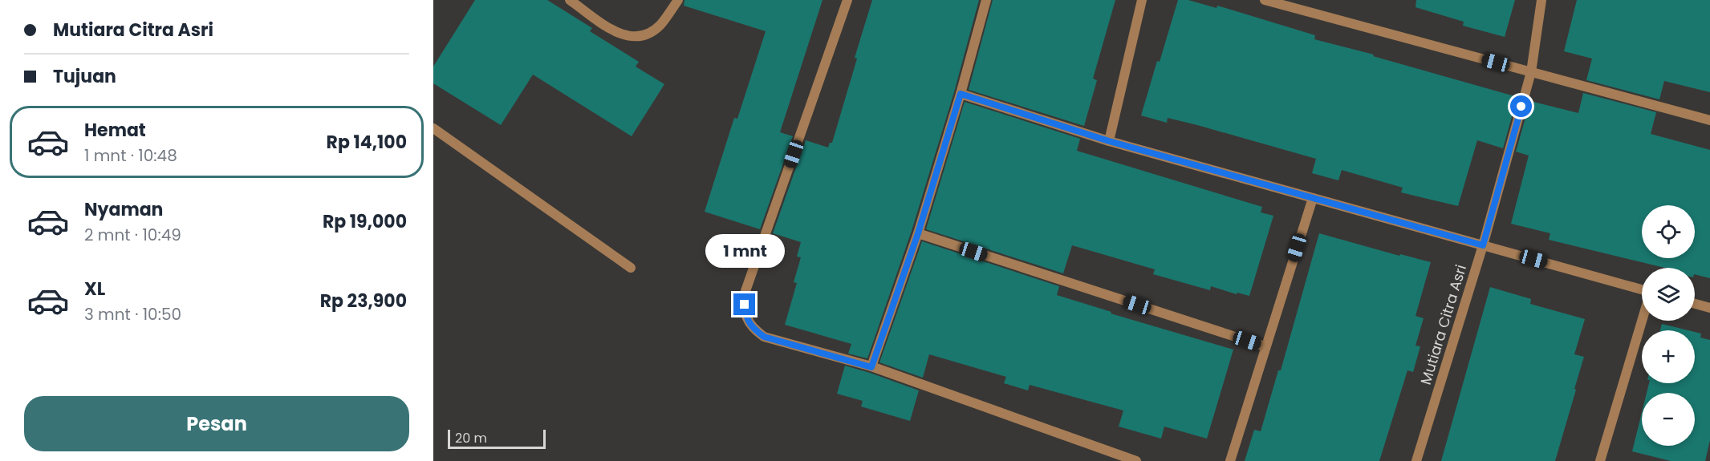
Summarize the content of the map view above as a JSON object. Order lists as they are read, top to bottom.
{
  "streets": {
    "street": ["Mutiara Citra Asri"]
  },
  "scale_bar": "20 m",
  "page": {
    "banner": ["Mutiara Citra Asri", "Tujuan"],
    "list": [
      {
        "name": "Hemat",
        "note": "1 mnt · 10:48",
        "value": "Rp 14,100"
      },
      {
        "name": "Nyaman",
        "note": "2 mnt · 10:49",
        "value": "Rp 19,000"
      },
      {
        "name": "XL",
        "note": "3 mnt · 10:50",
        "value": "Rp 23,900"
      }
    ],
    "map_buttons": ["+", "−"],
    "bubble": "1 mnt",
    "buttons": "Pesan",
    "scale": "20 m"
  }
}
